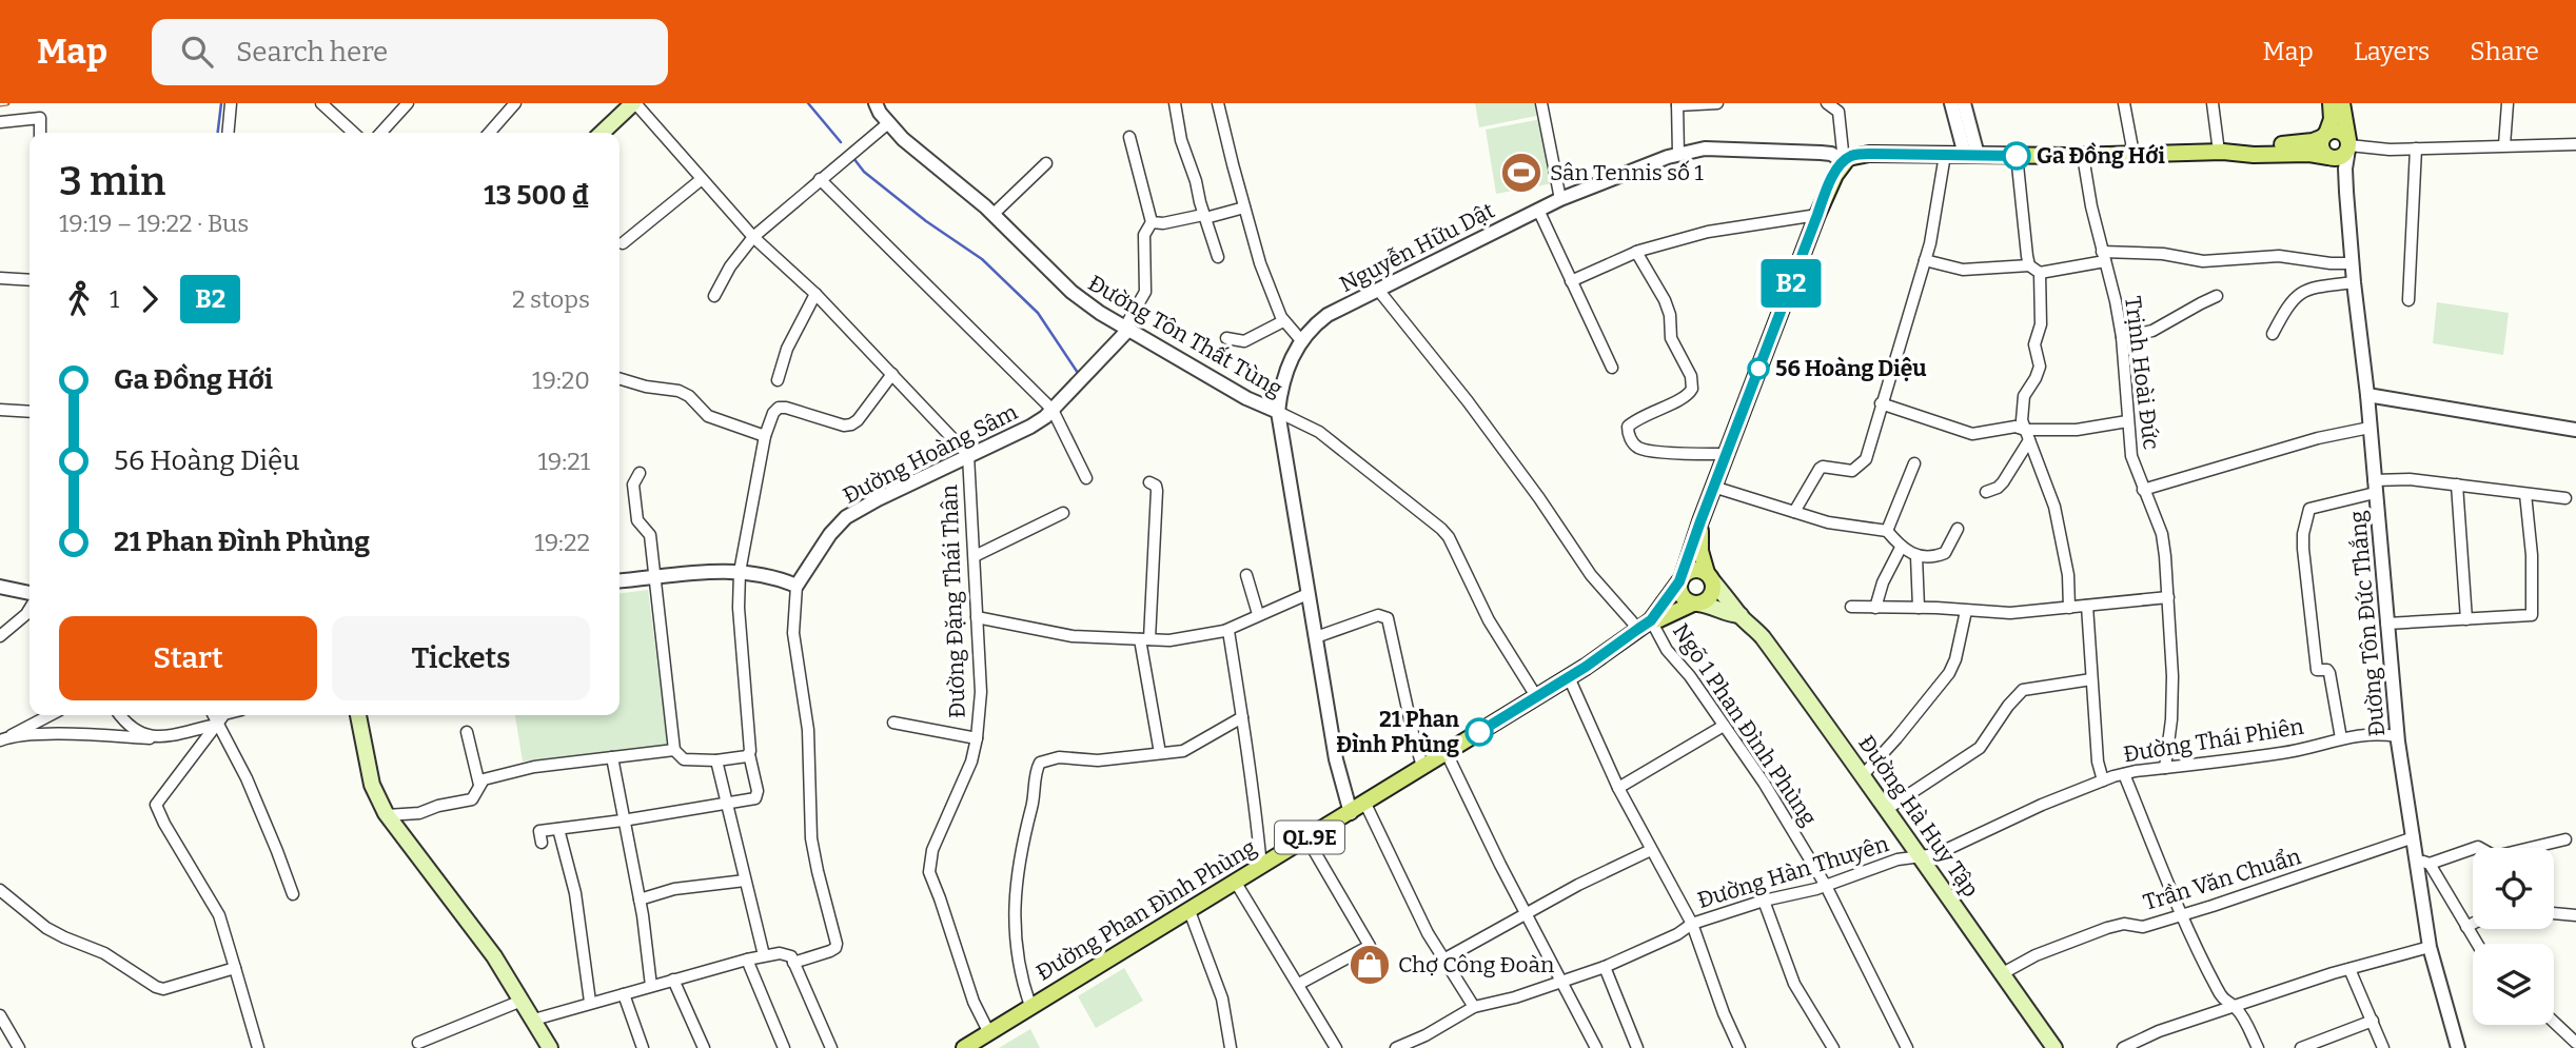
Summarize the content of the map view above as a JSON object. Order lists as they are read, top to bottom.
{
  "streets": {
    "main road": ["Đường Hà Huy Tập", "QL.9E", "Đường Phan Đình Phùng"],
    "street": [
      "Nguyễn Hữu Dật",
      "Đường Tôn Thất Tùng",
      "Trịnh Hoài Đức",
      "Đường Hoàng Sâm",
      "Đường Đặng Thái Thân",
      "Đường Tôn Đức Thắng",
      "Ngõ 1 Phan Đình Phùng",
      "Đường Thái Phiên",
      "Đường Hàn Thuyên",
      "Trần Văn Chuẩn"
    ]
  },
  "crossings": [
    ["Nguyễn Hữu Dật", "Đường Tôn Thất Tùng"],
    ["Nguyễn Hữu Dật", "Ngõ 1 Phan Đình Phùng"],
    ["Nguyễn Hữu Dật", "QL.9E"],
    ["Đường Tôn Thất Tùng", "Đường Hoàng Sâm"],
    ["Đường Tôn Thất Tùng", "Đường Phan Đình Phùng"],
    ["Trịnh Hoài Đức", "Đường Thái Phiên"],
    ["Đường Hoàng Sâm", "Đường Đặng Thái Thân"],
    ["Đường Đặng Thái Thân", "Đường Phan Đình Phùng"],
    ["Đường Tôn Đức Thắng", "Đường Thái Phiên"],
    ["Đường Tôn Đức Thắng", "Trần Văn Chuẩn"],
    ["Ngõ 1 Phan Đình Phùng", "Đường Hàn Thuyên"],
    ["Ngõ 1 Phan Đình Phùng", "Đường Phan Đình Phùng"],
    ["Đường Thái Phiên", "Đường Hà Huy Tập"],
    ["Đường Thái Phiên", "Đường Hàn Thuyên"],
    ["Đường Hà Huy Tập", "QL.9E"],
    ["Đường Hà Huy Tập", "Đường Hàn Thuyên"],
    ["Đường Hà Huy Tập", "Trần Văn Chuẩn"],
    ["Đường Hà Huy Tập", "Đường Phan Đình Phùng"],
    ["QL.9E", "Đường Phan Đình Phùng"]
  ],
  "places": {
    "other": ["Ga Đồng Hới", "56 Hoàng Diệu", "21 Phan Đình Phùng"],
    "sports": ["Sân Tennis số 1"],
    "shop": ["Chợ Công Đoàn"]
  },
  "lines": ["bus line B2"],
  "page": {
    "header": "Map",
    "search": "Search here",
    "nav": ["Map", "Layers", "Share"],
    "on_map": "B2",
    "heading": ["3 min", "19:19 – 19:22 · Bus", "13 500 ₫"],
    "legs": ["1", "B2", "2 stops"],
    "list": [
      {
        "name": "Ga Đồng Hới",
        "value": "19:20"
      },
      {
        "name": "56 Hoàng Diệu",
        "value": "19:21"
      },
      {
        "name": "21 Phan Đình Phùng",
        "value": "19:22"
      }
    ],
    "buttons": ["Start", "Tickets"]
  }
}
